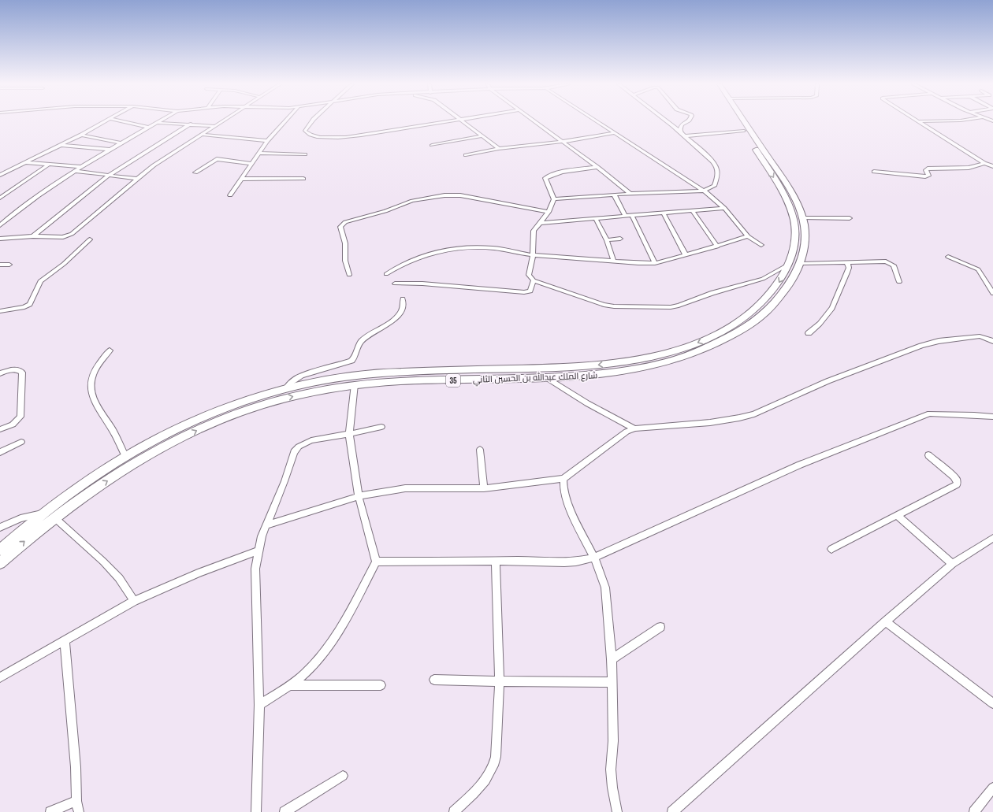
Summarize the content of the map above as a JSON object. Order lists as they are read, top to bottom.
{
  "streets": {
    "highway": ["شارع الملك عبدالله بن الحسين الثاني", "35"]
  }
}
